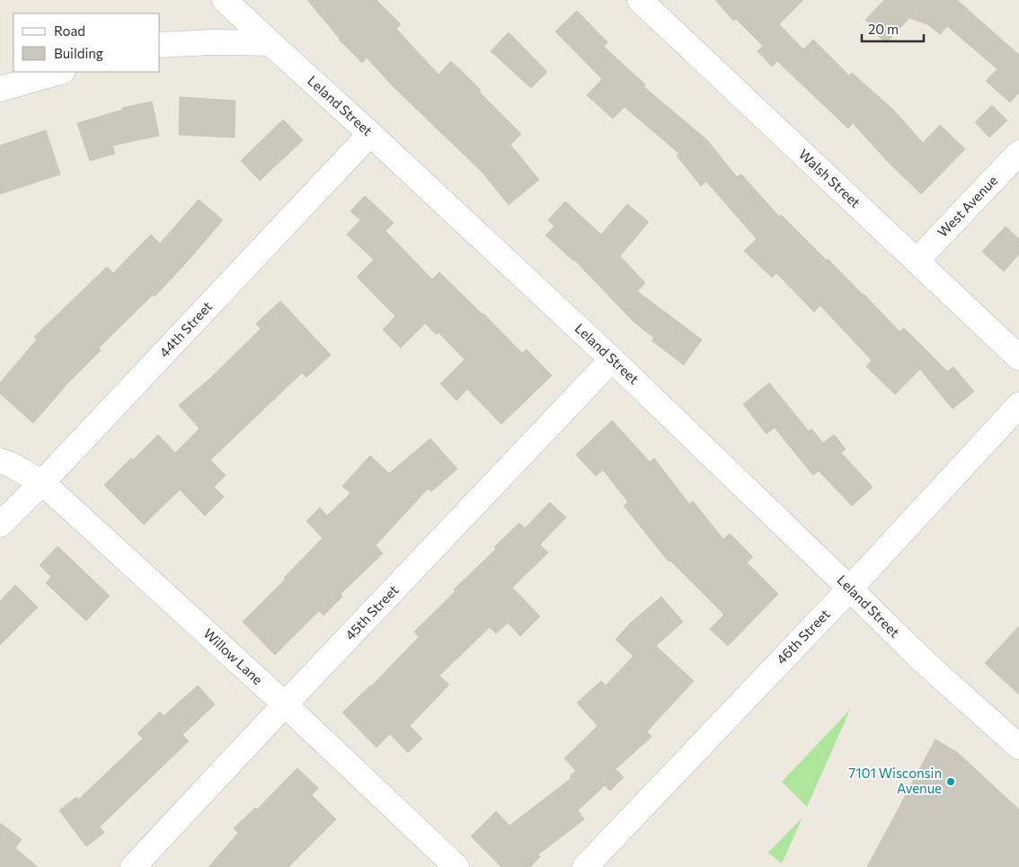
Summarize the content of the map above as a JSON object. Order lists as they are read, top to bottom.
{
  "streets": {
    "street": [
      "Leland Street",
      "Walsh Street",
      "West Avenue",
      "44th Street",
      "45th Street",
      "46th Street",
      "Willow Lane"
    ]
  },
  "crossings": [
    ["Leland Street", "44th Street"],
    ["Leland Street", "45th Street"],
    ["Leland Street", "46th Street"],
    ["Walsh Street", "West Avenue"],
    ["44th Street", "Willow Lane"],
    ["45th Street", "Willow Lane"]
  ],
  "places": ["7101 Wisconsin Avenue"],
  "legend": ["Road", "Building"],
  "scale_bar": "20 m"
}
